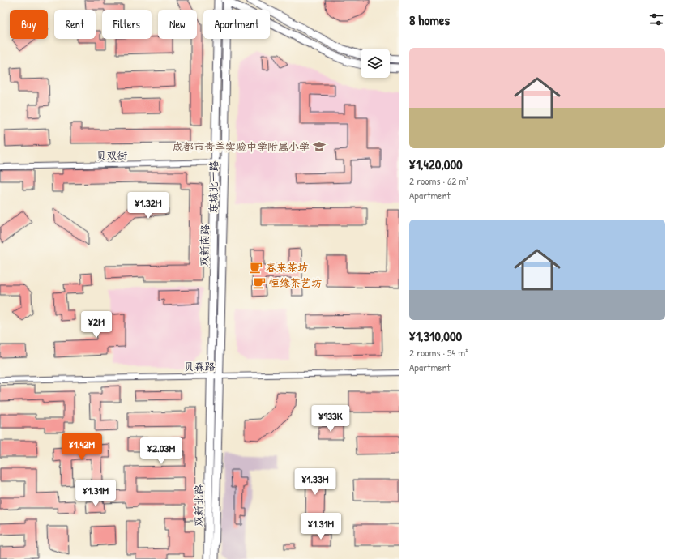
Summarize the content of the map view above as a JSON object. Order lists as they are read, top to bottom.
{
  "streets": {
    "street": [
      "贝双街",
      "东坡北一路",
      "双新南路",
      "贝森路",
      "双新北路"
    ]
  },
  "crossings": [
    ["贝双街", "东坡北一路"],
    ["贝双街", "双新南路"],
    ["东坡北一路", "双新南路"],
    ["东坡北一路", "贝森路"],
    ["东坡北一路", "双新北路"],
    ["双新南路", "贝森路"],
    ["双新南路", "双新北路"],
    ["贝森路", "双新北路"]
  ],
  "places": {
    "school or university": ["成都市青羊实验中学附属小学"],
    "cafe": ["春来茶坊", "恒缘茶艺坊"]
  },
  "page": {
    "heading": "8 homes",
    "chip": [
      "Buy",
      "Rent",
      "Filters",
      "New",
      "Apartment"
    ],
    "list": [
      {
        "name": "¥1,420,000",
        "note": "2 rooms · 62 m² · Apartment"
      },
      {
        "name": "¥1,310,000",
        "note": "2 rooms · 54 m² · Apartment"
      }
    ],
    "price": [
      "¥1.32M",
      "¥2M",
      "¥933K",
      "¥1.42M",
      "¥2.03M",
      "¥1.33M",
      "¥1.31M",
      "¥1.31M"
    ]
  }
}
